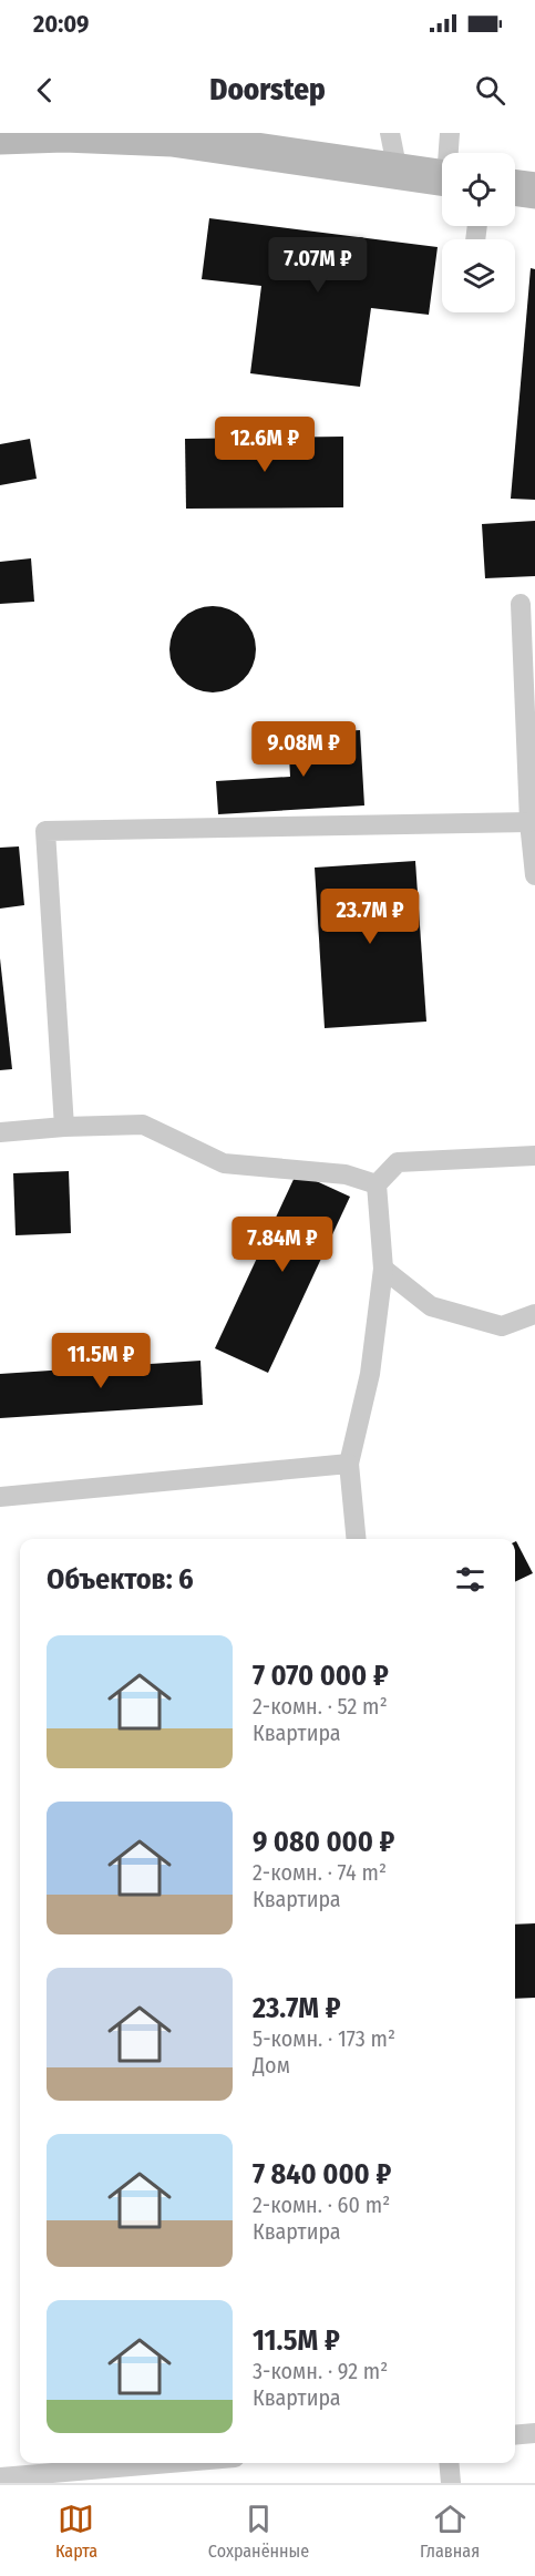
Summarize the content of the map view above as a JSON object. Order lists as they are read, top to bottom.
{
  "page": {
    "status": "20:09",
    "header": "Doorstep",
    "price": [
      "7.07M ₽",
      "12.6M ₽",
      "9.08M ₽",
      "23.7M ₽",
      "7.84M ₽",
      "11.5M ₽"
    ],
    "heading": "Объектов: 6",
    "list": [
      {
        "name": "7 070 000 ₽",
        "note": "2-комн. · 52 m² · Квартира"
      },
      {
        "name": "9 080 000 ₽",
        "note": "2-комн. · 74 m² · Квартира"
      },
      {
        "name": "23.7M ₽",
        "note": "5-комн. · 173 m² · Дом"
      },
      {
        "name": "7 840 000 ₽",
        "note": "2-комн. · 60 m² · Квартира"
      },
      {
        "name": "11.5M ₽",
        "note": "3-комн. · 92 m² · Квартира"
      }
    ],
    "tabs": ["Карта", "Сохранённые", "Главная"]
  }
}
